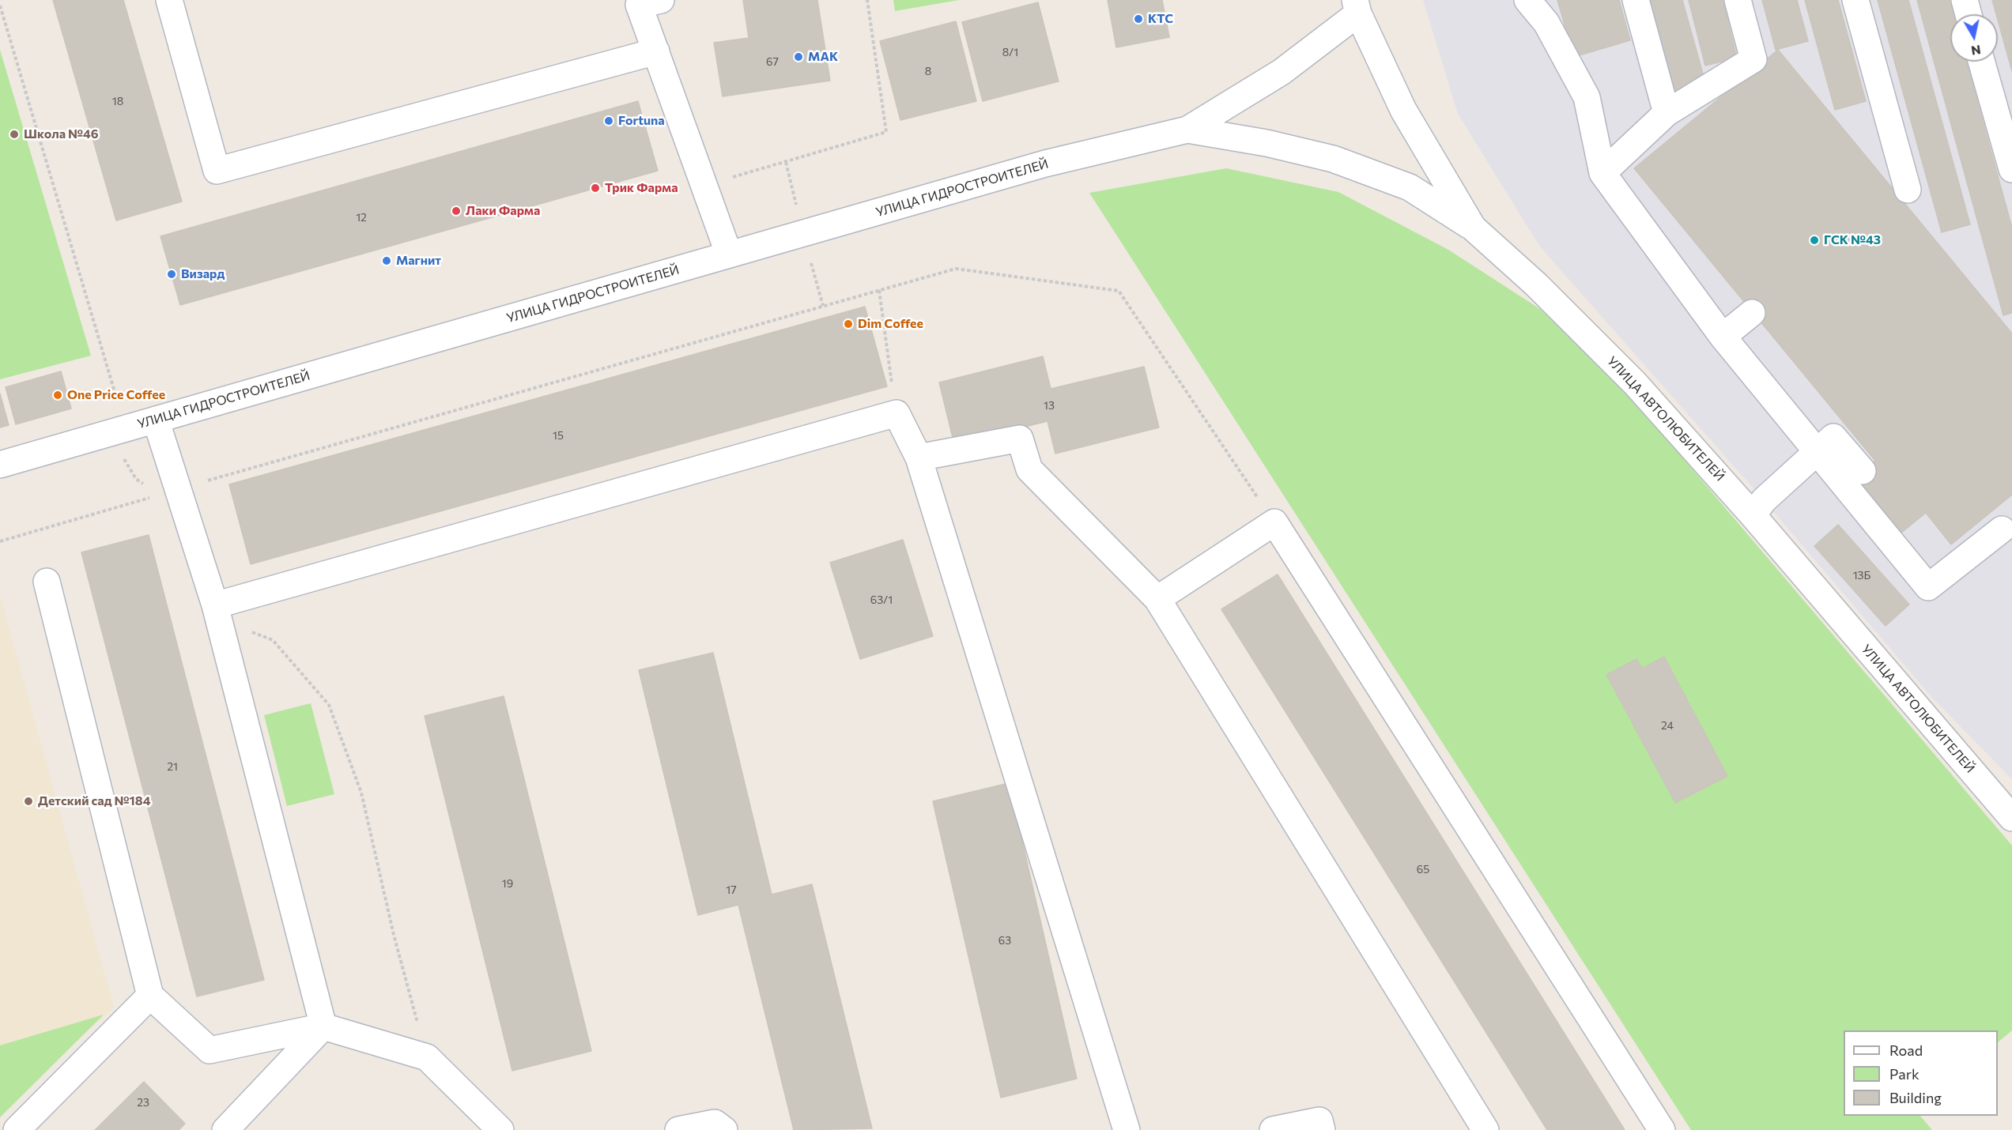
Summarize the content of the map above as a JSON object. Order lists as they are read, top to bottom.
{
  "streets": {
    "street": ["УЛИЦА ГИДРОСТРОИТЕЛЕЙ", "УЛИЦА АВТОЛЮБИТЕЛЕЙ"]
  },
  "crossings": [
    ["УЛИЦА ГИДРОСТРОИТЕЛЕЙ", "УЛИЦА АВТОЛЮБИТЕЛЕЙ"]
  ],
  "places": [
    "КТС",
    "МАК",
    "Fortuna",
    "Школа №46",
    "Трик Фарма",
    "Лаки Фарма",
    "ГСК №43",
    "Магнит",
    "Визард",
    "Dim Coffee",
    "One Price Coffee",
    "Детский сад №184"
  ],
  "house_numbers": [
    "8/1",
    "67",
    "8",
    "18",
    "12",
    "13",
    "15",
    "13Б",
    "63/1",
    "24",
    "21",
    "65",
    "19",
    "17",
    "63",
    "23"
  ],
  "legend": ["Road", "Park", "Building"],
  "north": "bottom"
}
